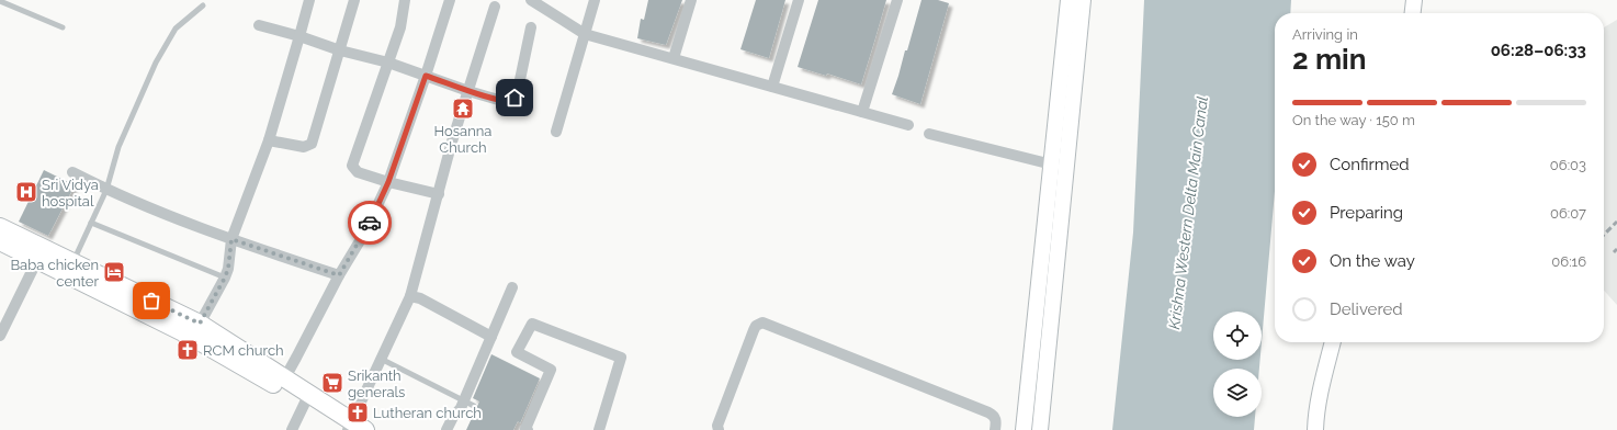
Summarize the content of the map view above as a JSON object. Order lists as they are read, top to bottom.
{
  "water": ["Krishna Western Delta Main Canal"],
  "places": {
    "temple": ["Hosanna Church"],
    "hospital": ["Sri Vidya hospital"],
    "hotel": ["Baba chicken center"],
    "church": ["RCM church", "Lutheran church"],
    "supermarket": ["Srikanth generals"]
  },
  "page": {
    "heading": ["2 min", "Arriving in", "06:28–06:33"],
    "bar": "On the way · 150 m",
    "list": [
      ["Confirmed", "06:03"],
      ["Preparing", "06:07"],
      ["On the way", "06:16"],
      "Delivered"
    ]
  }
}
